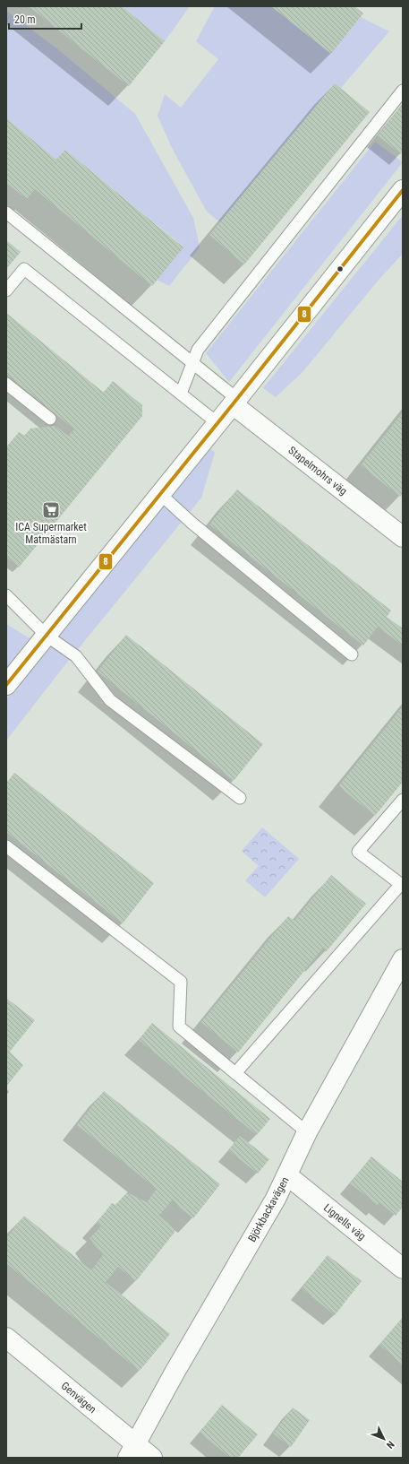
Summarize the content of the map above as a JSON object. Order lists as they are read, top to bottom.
{
  "streets": {
    "street": [
      "Stapelmohrs väg",
      "Björkbackavägen",
      "Lignells väg",
      "Genvägen"
    ]
  },
  "crossings": [
    ["Björkbackavägen", "Lignells väg"],
    ["Björkbackavägen", "Genvägen"]
  ],
  "places": {
    "supermarket": ["ICA Supermarket Matmästarn"]
  },
  "lines": ["transit line 8"],
  "scale_bar": "20 m",
  "north": "bottom right"
}
